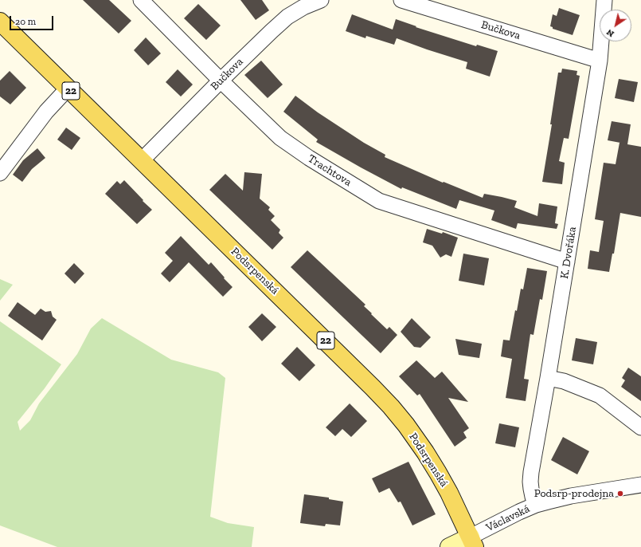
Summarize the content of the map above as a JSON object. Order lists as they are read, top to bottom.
{
  "streets": {
    "main road": ["22", "Podsrpenská"],
    "street": [
      "Bučkova",
      "Trachtova",
      "K. Dvořáka",
      "Václavská"
    ]
  },
  "crossings": [
    ["Bučkova", "Trachtova"],
    ["Bučkova", "K. Dvořáka"],
    ["Bučkova", "Podsrpenská"],
    ["Trachtova", "K. Dvořáka"],
    ["K. Dvořáka", "Václavská"],
    ["Podsrpenská", "Václavská"]
  ],
  "places": ["Podsrp-prodejna"],
  "scale_bar": "20 m",
  "north": "bottom left"
}
